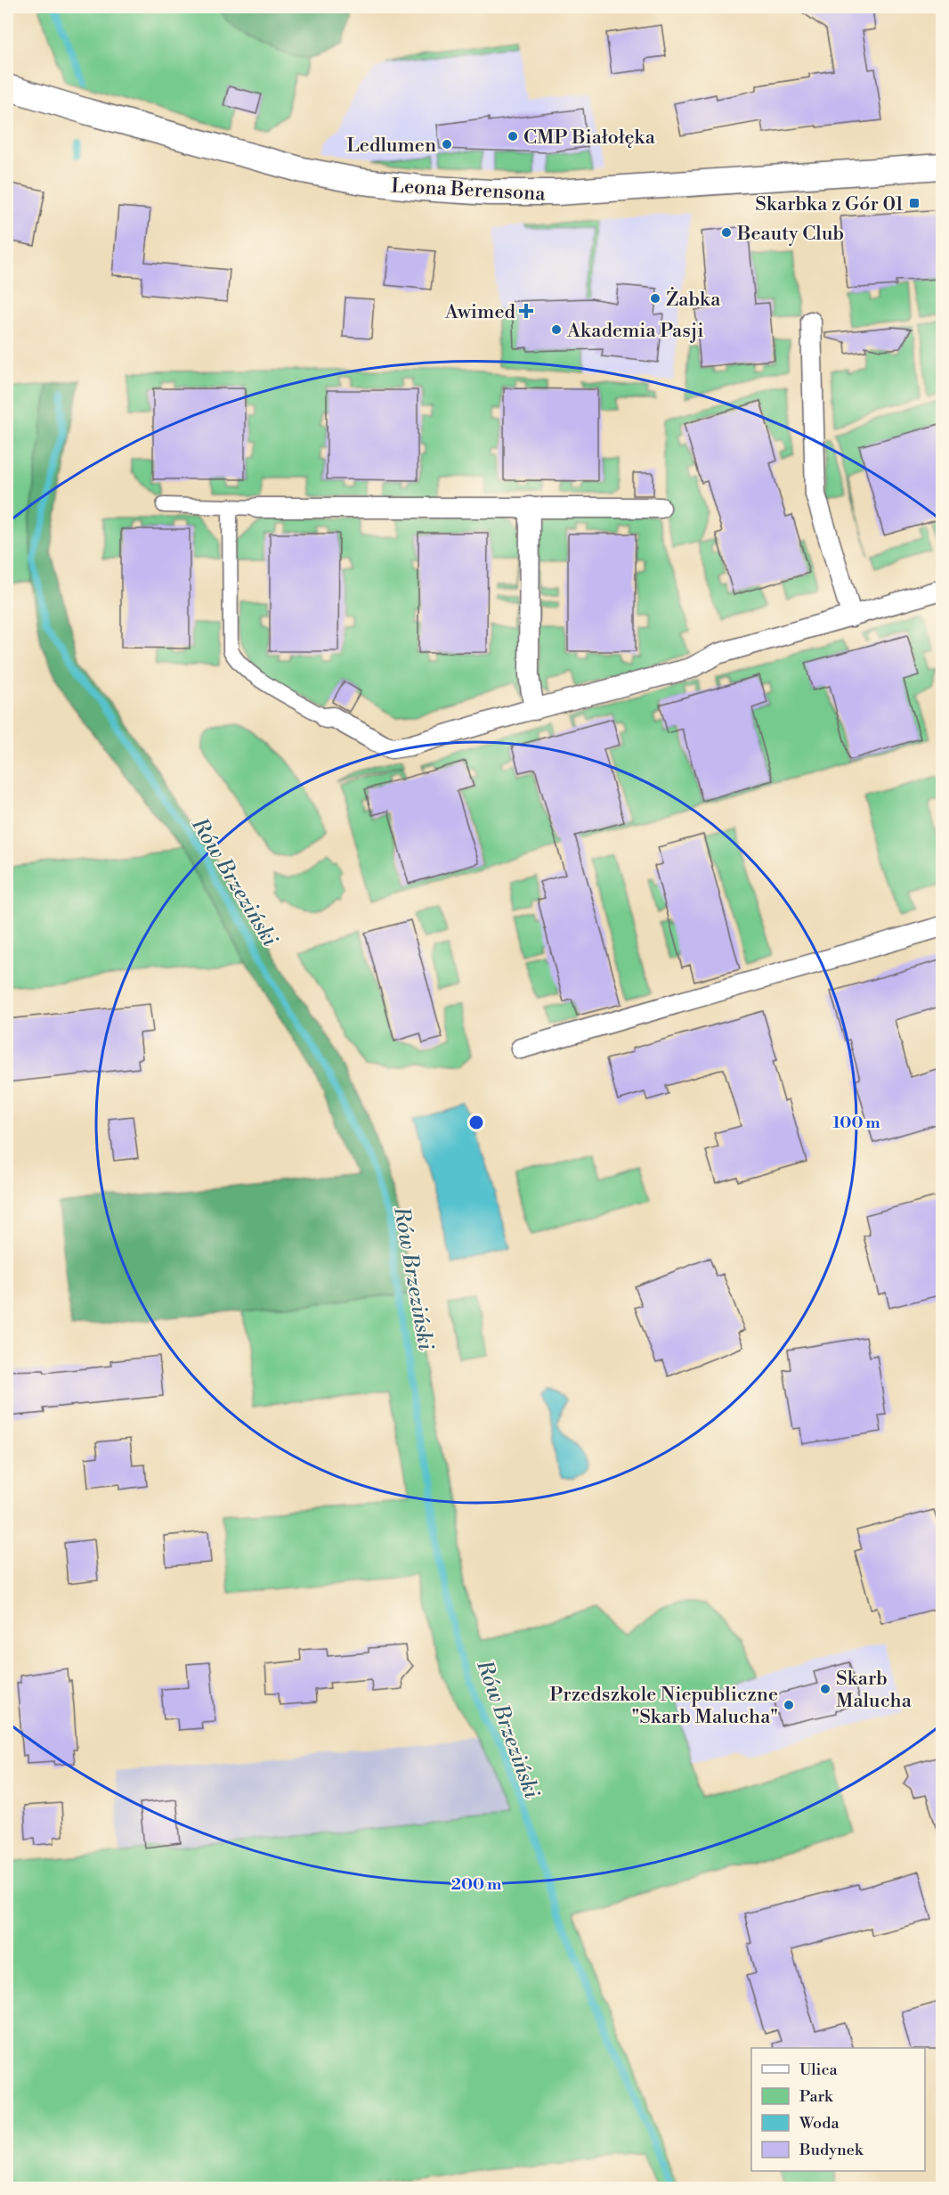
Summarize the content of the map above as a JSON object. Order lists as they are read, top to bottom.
{
  "streets": {
    "street": ["Leona Berensona"]
  },
  "water": ["Rów Brzeziński"],
  "places": {
    "other": [
      "CMP Białołęka",
      "Ledlumen",
      "Beauty Club",
      "Żabka",
      "Akademia Pasji",
      "Skarb Malucha",
      "Przedszkole Niepubliczne \"Skarb Malucha\""
    ],
    "transit": ["Skarbka z Gór 01"],
    "health": ["Awimed"]
  },
  "legend": [
    "Ulica",
    "Park",
    "Woda",
    "Budynek"
  ],
  "rings": ["100 m", "200 m"]
}
